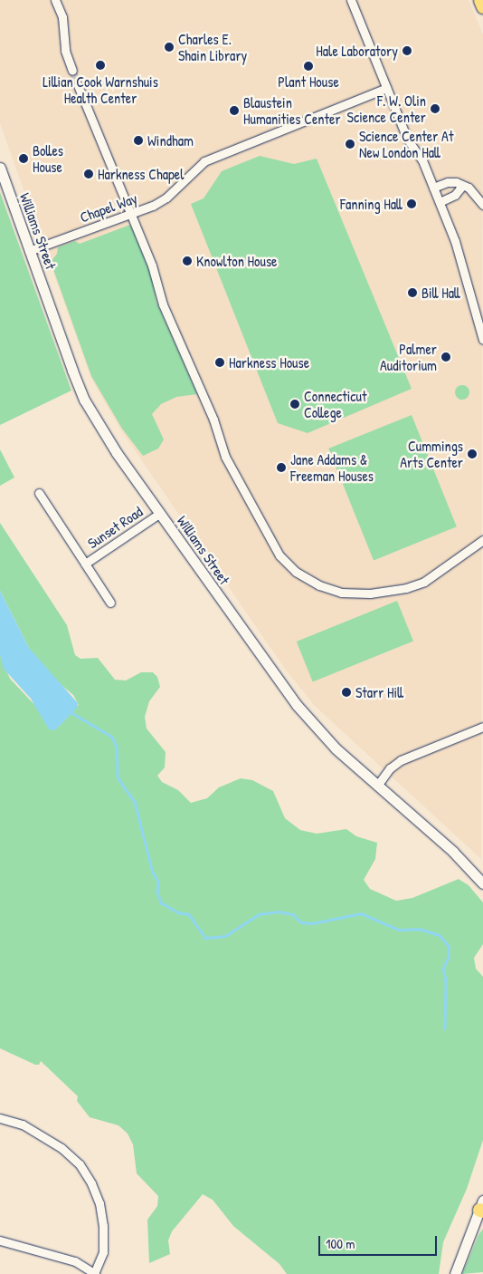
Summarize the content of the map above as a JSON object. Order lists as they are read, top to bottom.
{
  "streets": {
    "street": ["Chapel Way", "Williams Street", "Sunset Road"]
  },
  "crossings": [
    ["Chapel Way", "Williams Street"],
    ["Williams Street", "Sunset Road"]
  ],
  "places": [
    "Charles E. Shain Library",
    "Hale Laboratory",
    "Lillian Cook Warnshuis Health Center",
    "Plant House",
    "F. W. Olin Science Center",
    "Blaustein Humanities Center",
    "Windham",
    "Science Center At New London Hall",
    "Bolles House",
    "Harkness Chapel",
    "Fanning Hall",
    "Knowlton House",
    "Bill Hall",
    "Palmer Auditorium",
    "Harkness House",
    "Connecticut College",
    "Cummings Arts Center",
    "Jane Addams & Freeman Houses",
    "Starr Hill"
  ],
  "scale_bar": "100 m"
}
